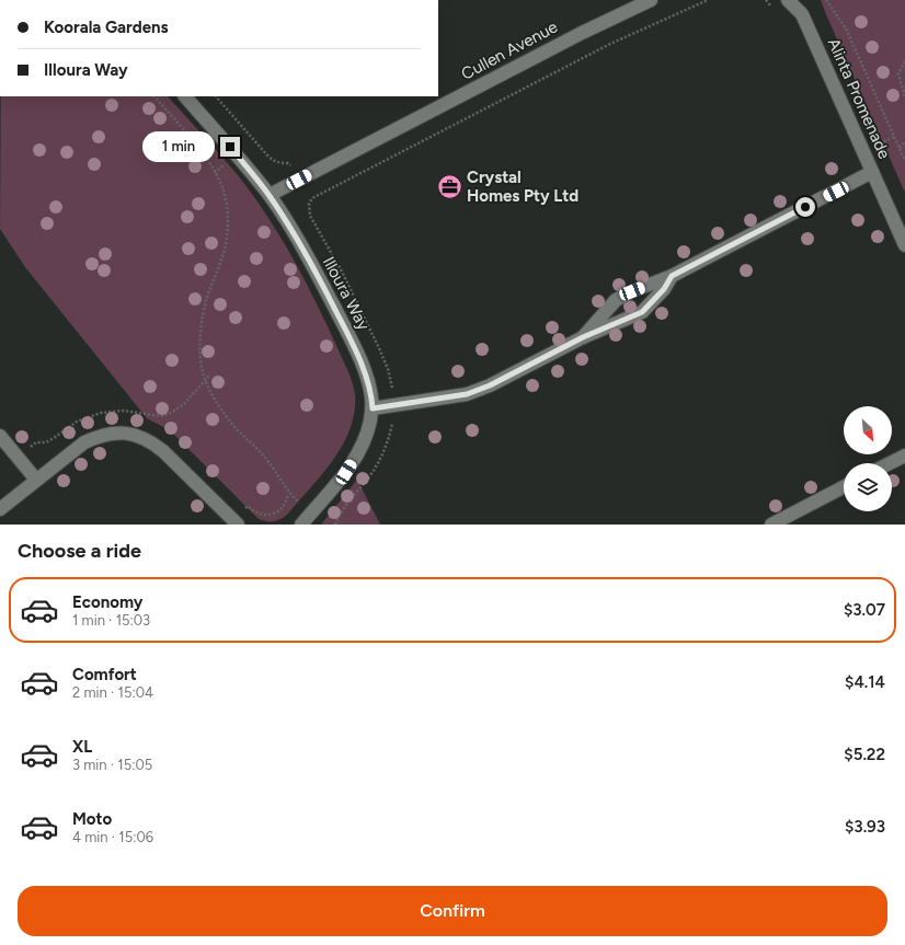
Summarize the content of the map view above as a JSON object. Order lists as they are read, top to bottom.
{
  "streets": {
    "street": ["Cullen Avenue", "Alinta Promenade", "Illoura Way"]
  },
  "crossings": [
    ["Cullen Avenue", "Illoura Way"]
  ],
  "places": {
    "office": ["Crystal Homes Pty Ltd"]
  },
  "north": "bottom right",
  "page": {
    "banner": ["Koorala Gardens", "Illoura Way"],
    "bubble": "1 min",
    "heading": "Choose a ride",
    "list": [
      {
        "name": "Economy",
        "note": "1 min · 15:03",
        "value": "$3.07"
      },
      {
        "name": "Comfort",
        "note": "2 min · 15:04",
        "value": "$4.14"
      },
      {
        "name": "XL",
        "note": "3 min · 15:05",
        "value": "$5.22"
      },
      {
        "name": "Moto",
        "note": "4 min · 15:06",
        "value": "$3.93"
      }
    ],
    "buttons": "Confirm"
  }
}
